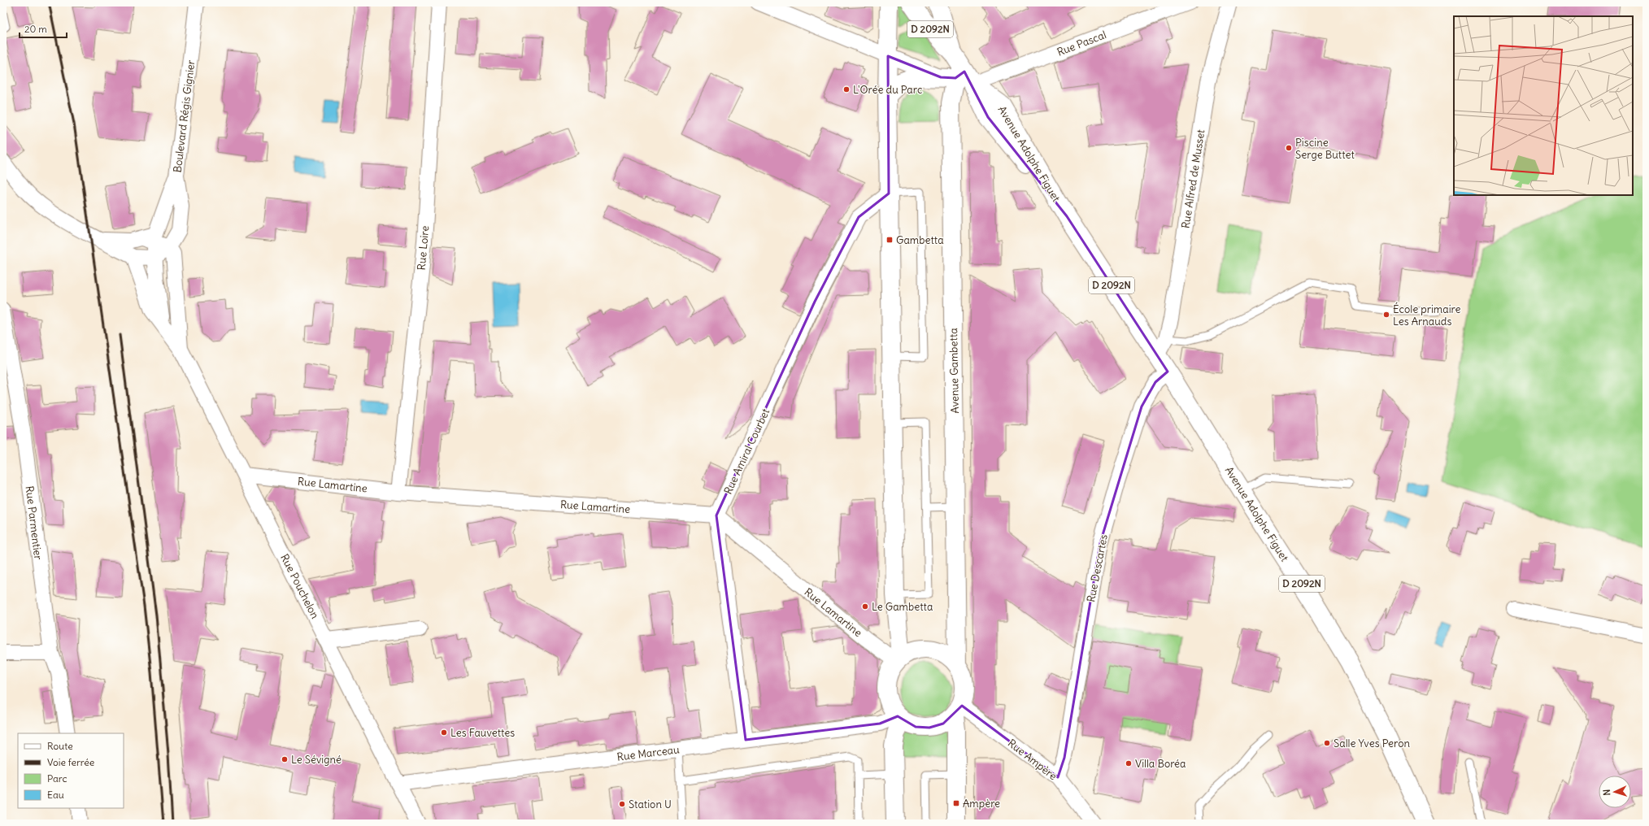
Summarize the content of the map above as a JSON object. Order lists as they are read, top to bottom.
{
  "streets": {
    "main road": ["D 2092N", "Avenue Adolphe Figuet", "Avenue Gambetta"],
    "street": [
      "Rue Pascal",
      "Boulevard Régis Gignier",
      "Rue Alfred de Musset",
      "Rue Loire",
      "Rue Amiral Courbet",
      "Rue Lamartine",
      "Rue Parmentier",
      "Rue Descartes",
      "Rue Pouchelon",
      "Rue Marceau",
      "Rue Ampère"
    ]
  },
  "crossings": [
    ["D 2092N", "Avenue Adolphe Figuet"],
    ["Rue Pascal", "Avenue Adolphe Figuet"],
    ["Rue Pascal", "Avenue Gambetta"],
    ["Avenue Adolphe Figuet", "Rue Alfred de Musset"],
    ["Avenue Adolphe Figuet", "Avenue Gambetta"],
    ["Avenue Adolphe Figuet", "Rue Descartes"],
    ["Rue Loire", "Rue Lamartine"],
    ["Avenue Gambetta", "Rue Lamartine"],
    ["Avenue Gambetta", "Rue Marceau"],
    ["Avenue Gambetta", "Rue Ampère"],
    ["Rue Amiral Courbet", "Rue Lamartine"],
    ["Rue Lamartine", "Rue Pouchelon"],
    ["Rue Lamartine", "Rue Marceau"],
    ["Rue Lamartine", "Rue Ampère"],
    ["Rue Descartes", "Rue Ampère"],
    ["Rue Pouchelon", "Rue Marceau"],
    ["Rue Marceau", "Rue Ampère"]
  ],
  "places": {
    "other": [
      "L'Orée du Parc",
      "Piscine Serge Buttet",
      "École primaire Les Arnauds",
      "Le Gambetta",
      "Les Fauvettes",
      "Salle Yves Peron",
      "Le Sévigné",
      "Villa Boréa",
      "Station U"
    ],
    "transit": ["Gambetta", "Ampère"]
  },
  "legend": [
    "Route",
    "Voie ferrée",
    "Parc",
    "Eau"
  ],
  "scale_bar": "20 m",
  "north": "left"
}
